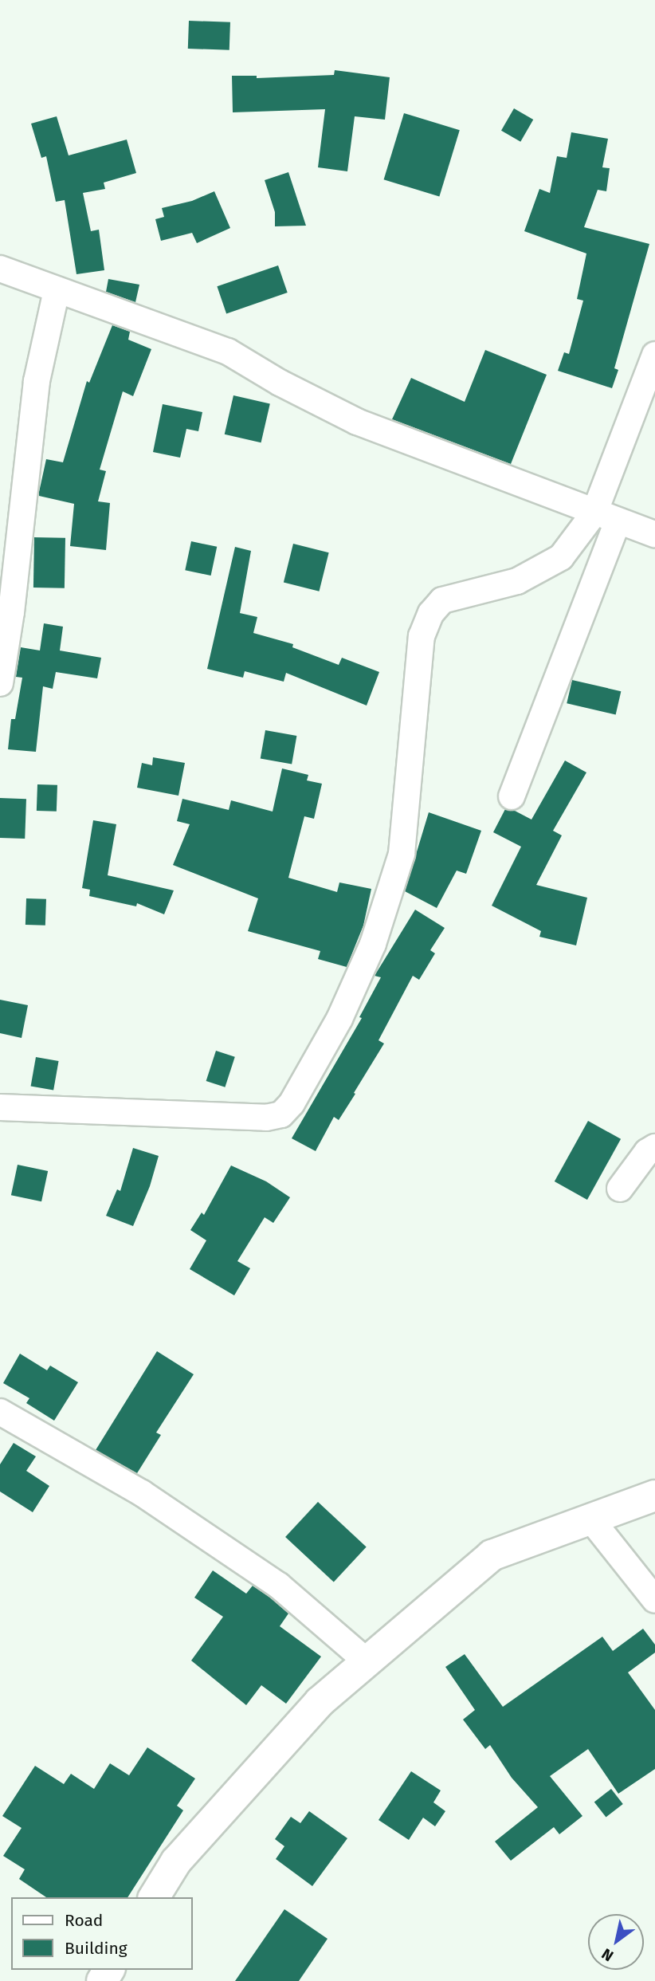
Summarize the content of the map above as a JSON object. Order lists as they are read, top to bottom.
{
  "legend": ["Road", "Building"],
  "north": "bottom left"
}
